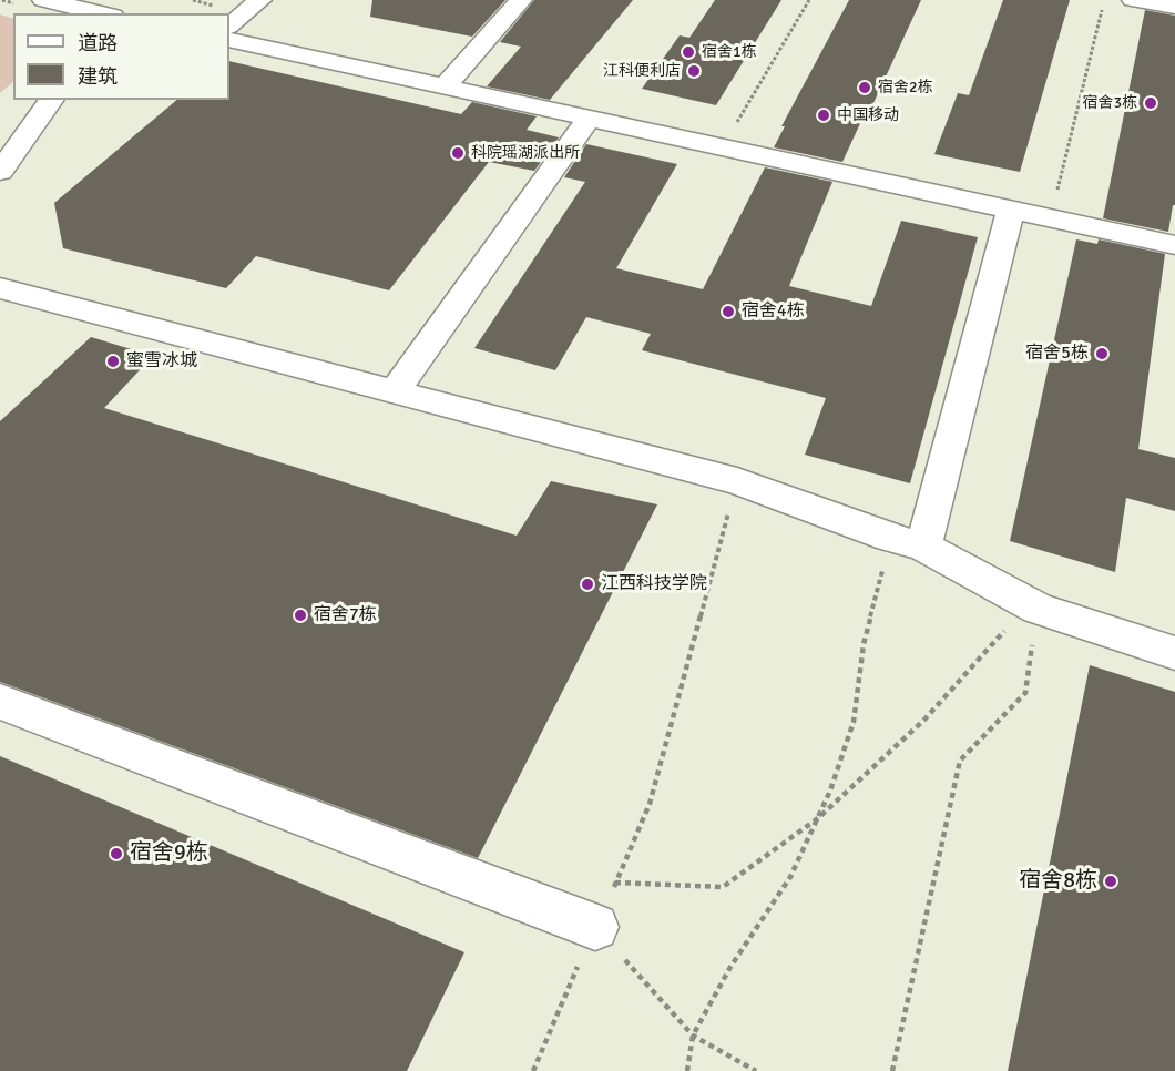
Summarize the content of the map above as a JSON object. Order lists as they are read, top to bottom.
{
  "places": [
    "宿舍1栋",
    "江科便利店",
    "宿舍2栋",
    "宿舍3栋",
    "中国移动",
    "科院瑶湖派出所",
    "宿舍4栋",
    "宿舍5栋",
    "蜜雪冰城",
    "江西科技学院",
    "宿舍7栋",
    "宿舍9栋",
    "宿舍8栋"
  ],
  "legend": ["道路", "建筑"]
}
